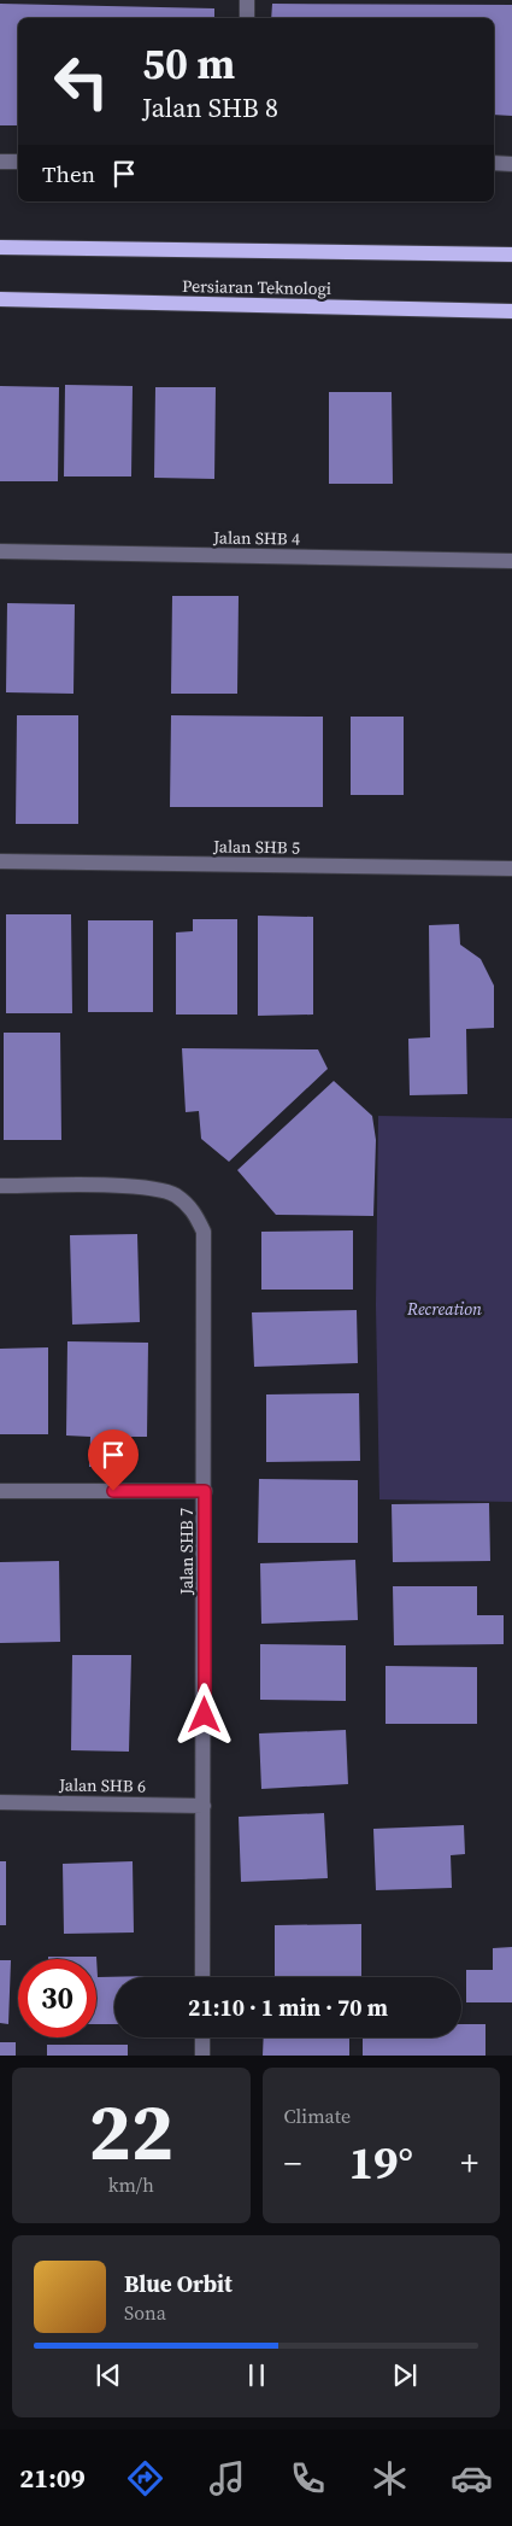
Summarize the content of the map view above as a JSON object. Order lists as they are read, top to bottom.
{
  "streets": {
    "main road": ["Persiaran Teknologi"],
    "street": [
      "Jalan SHB 4",
      "Jalan SHB 5",
      "Jalan SHB 7",
      "Jalan SHB 6"
    ]
  },
  "crossings": [
    ["Jalan SHB 7", "Jalan SHB 6"]
  ],
  "parks": ["Recreation"],
  "page": {
    "turn": ["50 m", "Jalan SHB 8"],
    "then": "Then",
    "limit": "30",
    "trip": "21:10 · 1 min · 70 m",
    "tile": [
      ["22", "km/h"],
      "Climate"
    ],
    "heat": ["−", "19°", "+"],
    "song": ["Blue Orbit", "Sona"],
    "tabs": "21:09"
  }
}
